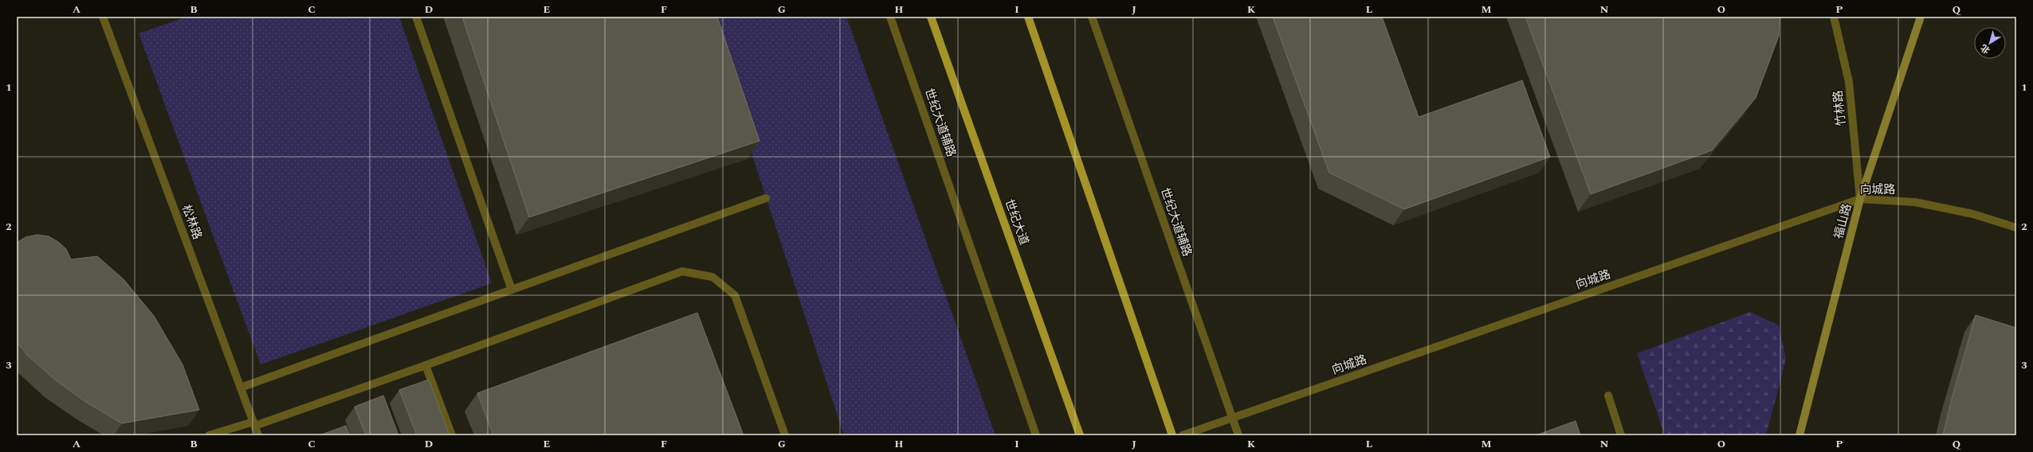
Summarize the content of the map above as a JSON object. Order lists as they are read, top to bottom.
{
  "streets": {
    "main road": ["世纪大道"],
    "street": [
      "竹林路",
      "世纪大道辅路",
      "向城路",
      "福山路",
      "松林路"
    ]
  },
  "crossings": [
    ["竹林路", "向城路"],
    ["竹林路", "福山路"],
    ["世纪大道辅路", "向城路"],
    ["向城路", "福山路"]
  ],
  "north": "bottom left",
  "grid": {
    "columns": [
      "A",
      "B",
      "C",
      "D",
      "E",
      "F",
      "G",
      "H",
      "I",
      "J",
      "K",
      "L",
      "M",
      "N",
      "O",
      "P",
      "Q"
    ],
    "rows": ["1", "2", "3"]
  }
}
